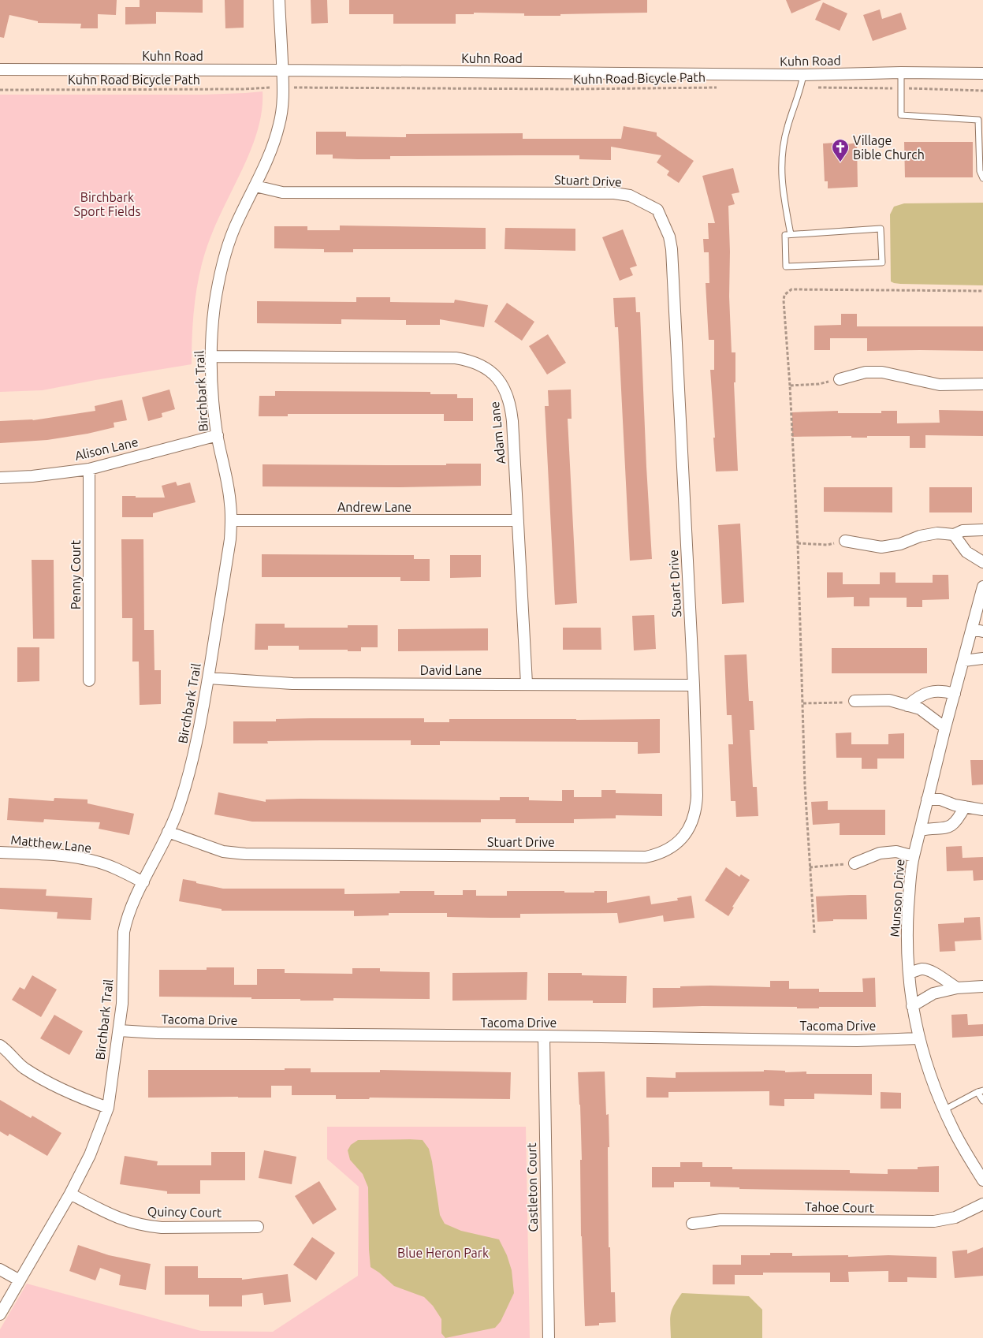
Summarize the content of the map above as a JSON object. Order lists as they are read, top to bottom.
{
  "streets": {
    "street": [
      "Kuhn Road",
      "Stuart Drive",
      "Birchbark Trail",
      "Adam Lane",
      "Alison Lane",
      "Andrew Lane",
      "Penny Court",
      "David Lane",
      "Matthew Lane",
      "Munson Drive",
      "Tacoma Drive",
      "Castleton Court",
      "Tahoe Court",
      "Quincy Court"
    ],
    "path": ["Kuhn Road Bicycle Path"]
  },
  "crossings": [
    ["Kuhn Road", "Birchbark Trail"],
    ["Stuart Drive", "Birchbark Trail"],
    ["Stuart Drive", "David Lane"],
    ["Birchbark Trail", "Adam Lane"],
    ["Birchbark Trail", "Alison Lane"],
    ["Birchbark Trail", "Andrew Lane"],
    ["Birchbark Trail", "David Lane"],
    ["Birchbark Trail", "Matthew Lane"],
    ["Birchbark Trail", "Tacoma Drive"],
    ["Birchbark Trail", "Quincy Court"],
    ["Adam Lane", "Andrew Lane"],
    ["Adam Lane", "David Lane"],
    ["Alison Lane", "Penny Court"],
    ["Munson Drive", "Tacoma Drive"],
    ["Tacoma Drive", "Castleton Court"]
  ],
  "parks": ["Birchbark Sport Fields", "Blue Heron Park"],
  "places": {
    "church": ["Village Bible Church"]
  }
}
